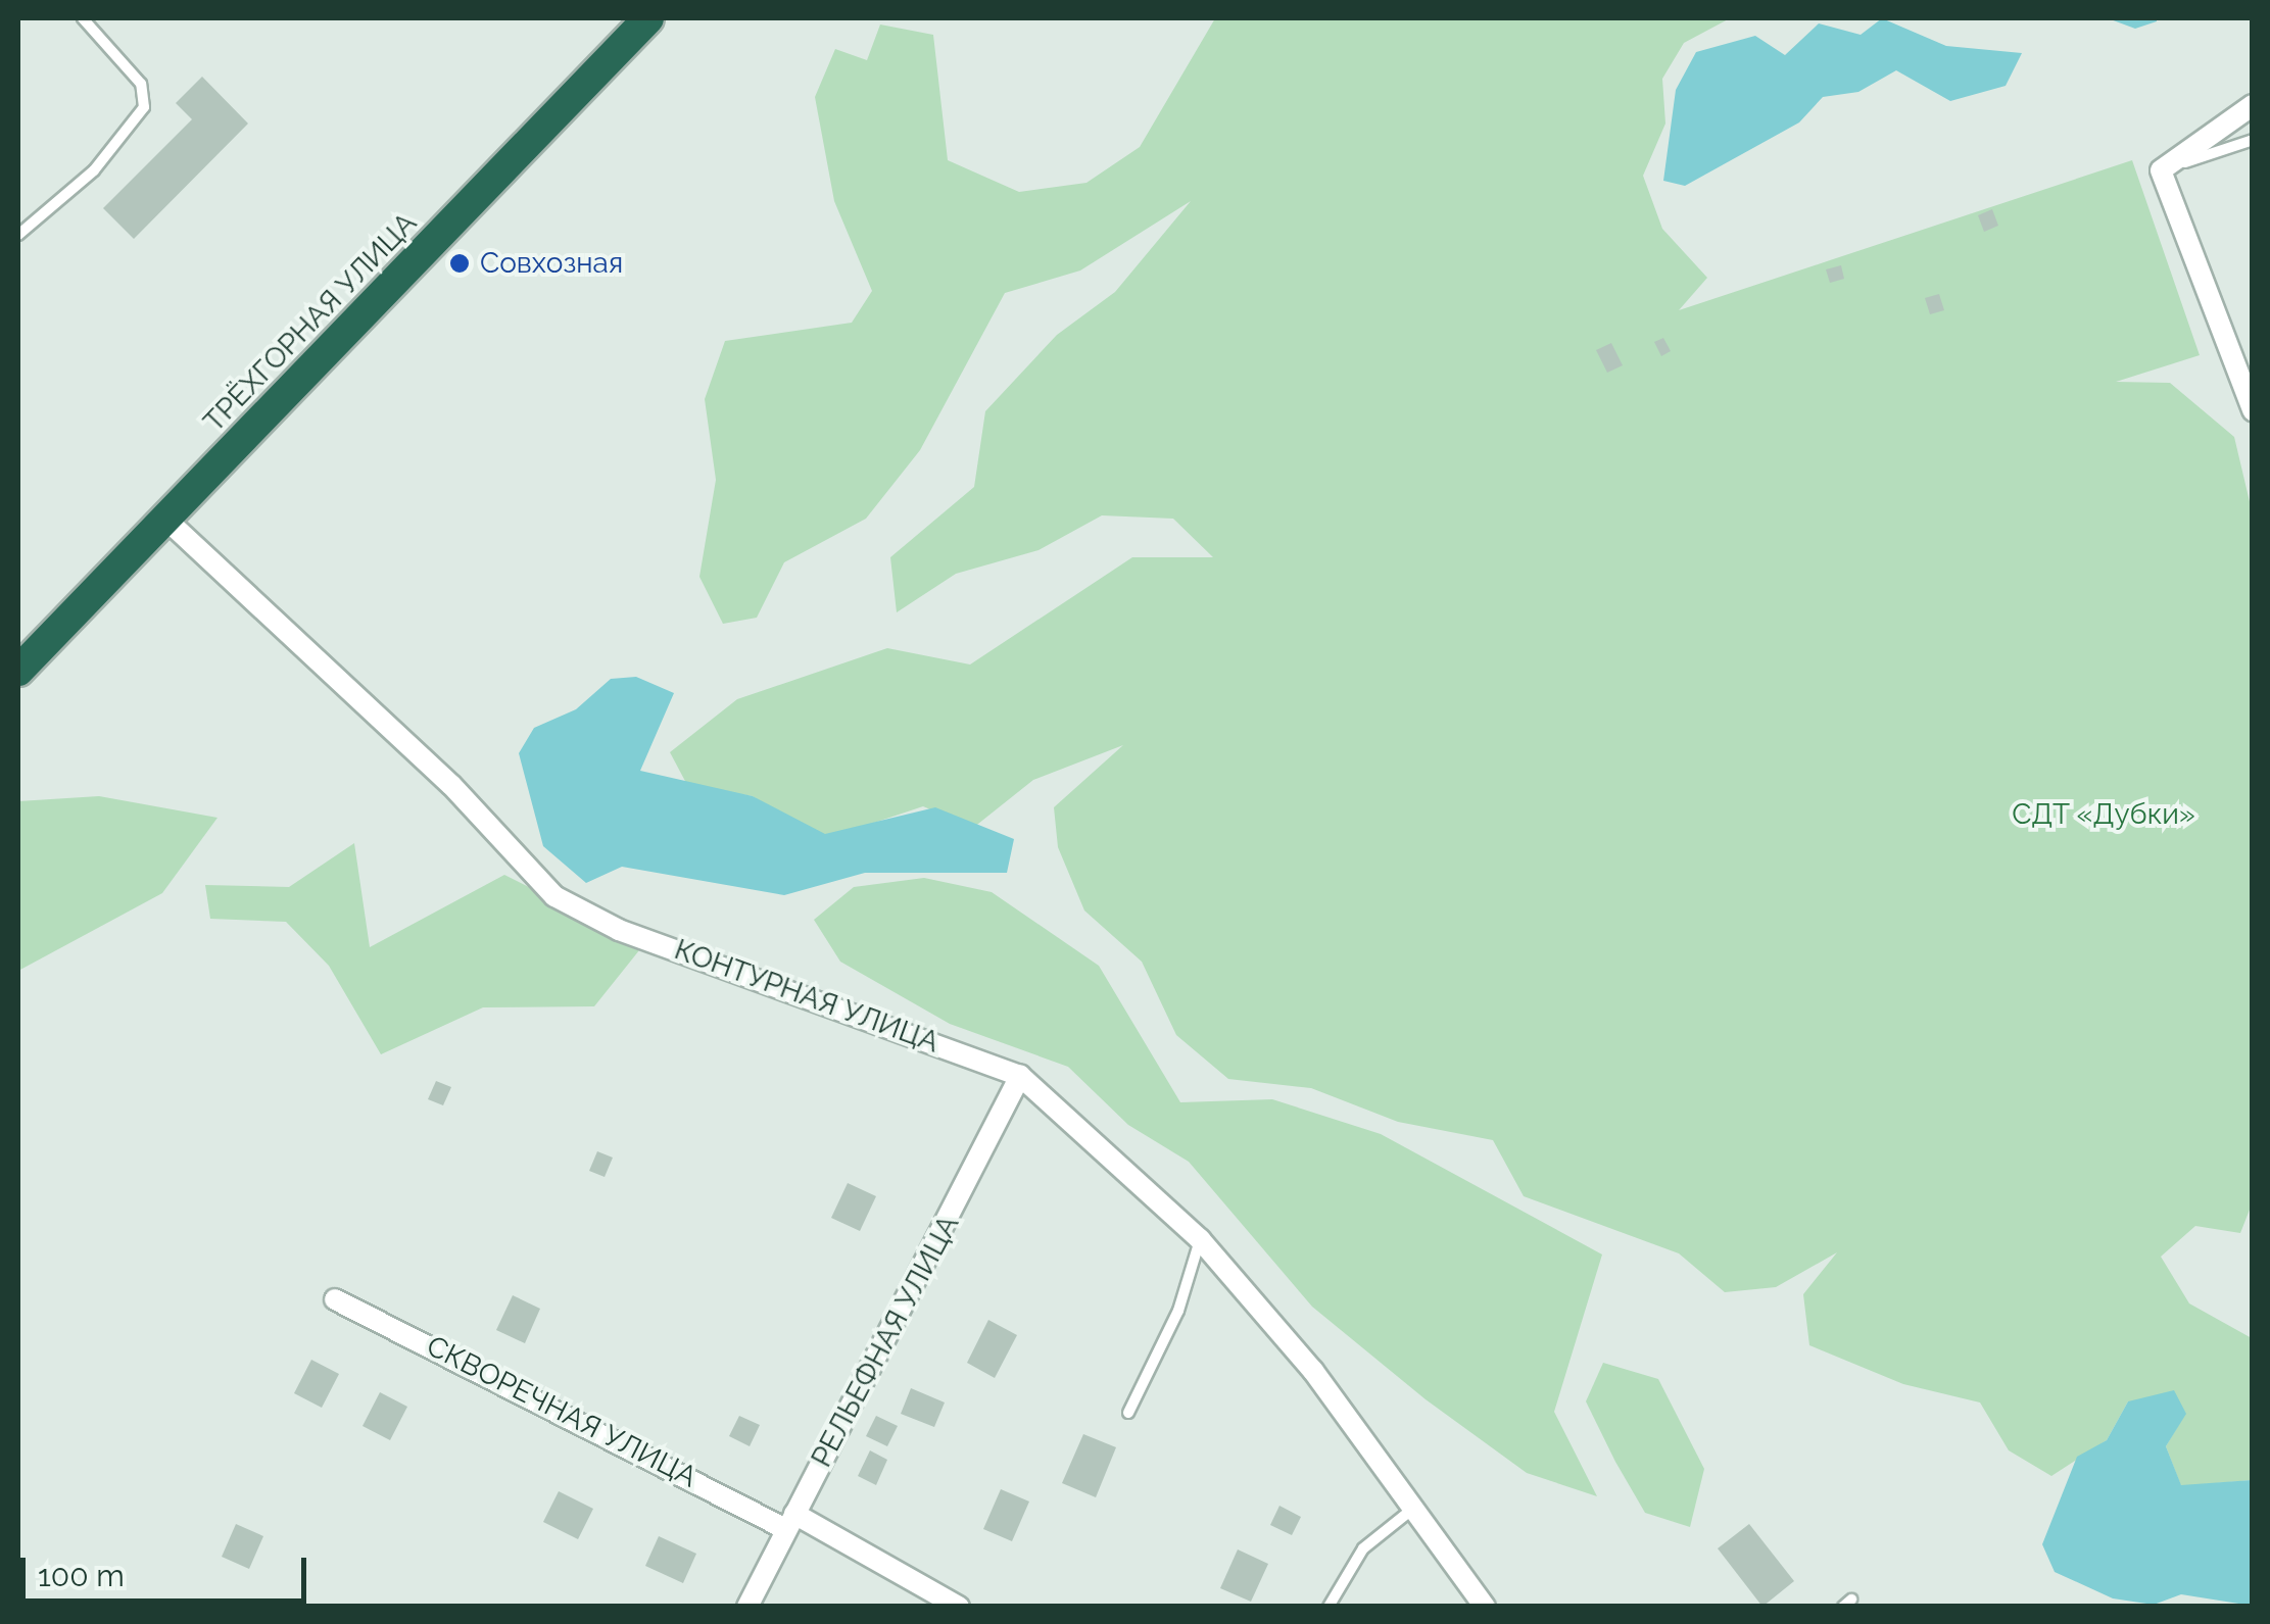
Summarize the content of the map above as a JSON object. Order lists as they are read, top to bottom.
{
  "streets": {
    "highway": ["ТРЁХГОРНАЯ УЛИЦА"],
    "street": ["КОНТУРНАЯ УЛИЦА", "РЕЛЬЕФНАЯ УЛИЦА", "СКВОРЕЧНАЯ УЛИЦА"]
  },
  "crossings": [
    ["ТРЁХГОРНАЯ УЛИЦА", "КОНТУРНАЯ УЛИЦА"],
    ["КОНТУРНАЯ УЛИЦА", "РЕЛЬЕФНАЯ УЛИЦА"],
    ["РЕЛЬЕФНАЯ УЛИЦА", "СКВОРЕЧНАЯ УЛИЦА"]
  ],
  "parks": ["СДТ «Дубки»"],
  "places": ["Совхозная"],
  "scale_bar": "100 m"
}
